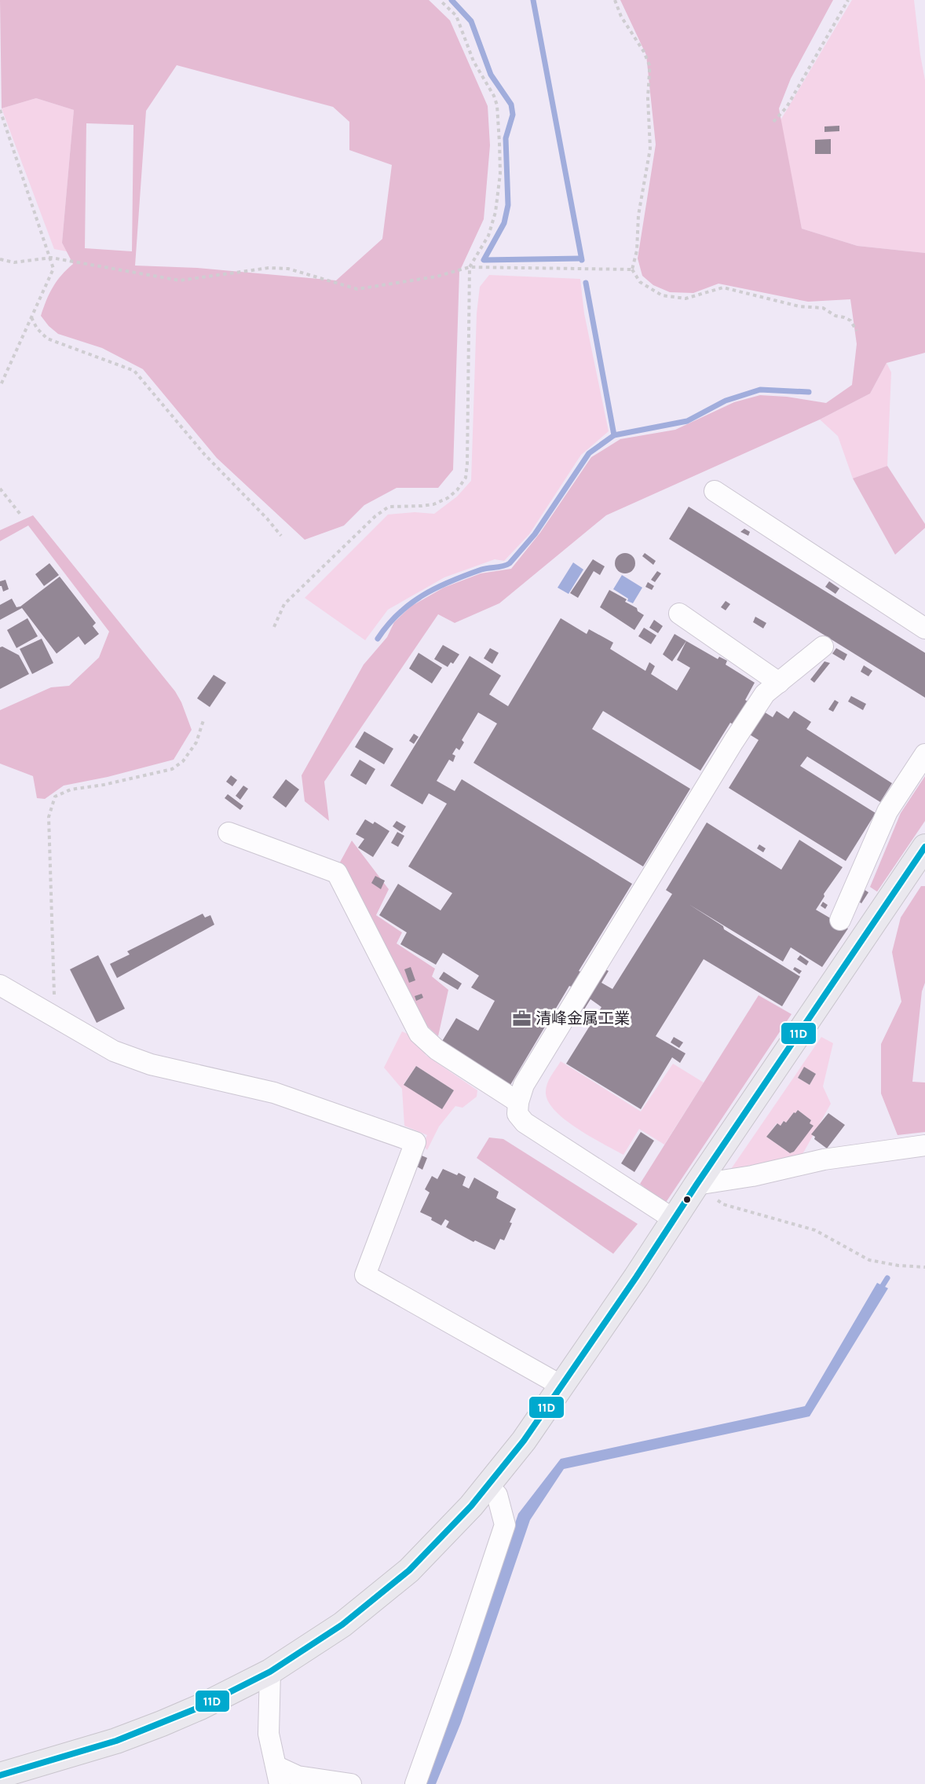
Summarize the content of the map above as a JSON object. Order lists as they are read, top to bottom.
{
  "places": {
    "office": ["清峰金属工業"]
  },
  "lines": ["transit line 11D"]
}
